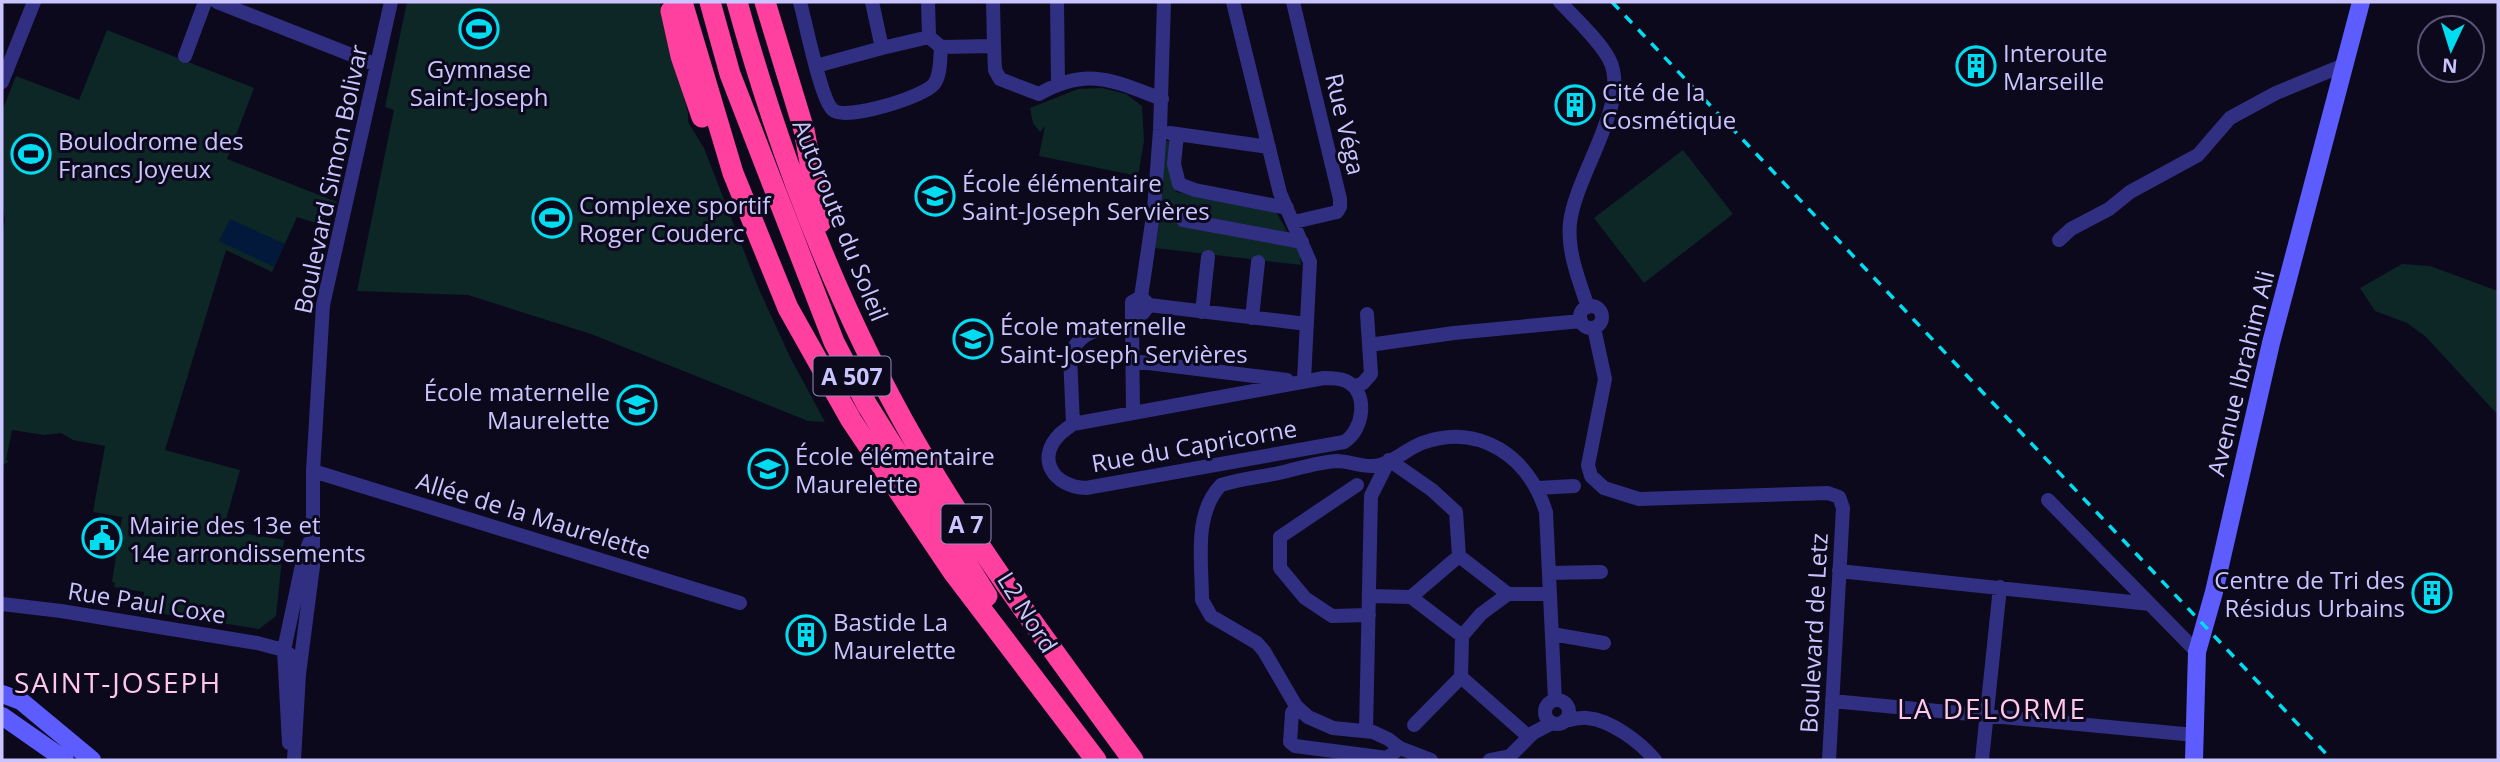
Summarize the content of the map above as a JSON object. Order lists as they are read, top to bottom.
{
  "streets": {
    "highway": [
      "Autoroute du Soleil",
      "A 507",
      "A 7",
      "L2 Nord"
    ],
    "street": [
      "Rue Véga",
      "Boulevard Simon Bolivar",
      "Avenue Ibrahim Ali",
      "Rue du Capricorne",
      "Allée de la Maurelette",
      "Rue Paul Coxe",
      "Boulevard de Letz"
    ]
  },
  "crossings": [
    ["Boulevard Simon Bolivar", "Allée de la Maurelette"],
    ["A 7", "L2 Nord"]
  ],
  "districts": ["SAINT-JOSEPH", "LA DELORME"],
  "places": {
    "sports": ["Gymnase Saint-Joseph", "Boulodrome des Francs Joyeux", "Complexe sportif Roger Couderc"],
    "building": [
      "Interoute Marseille",
      "Cité de la Cosmétique",
      "Centre de Tri des Résidus Urbains",
      "Bastide La Maurelette"
    ],
    "school or university": [
      "École élémentaire Saint-Joseph Servières",
      "École maternelle Saint-Joseph Servières",
      "École maternelle Maurelette",
      "École élémentaire Maurelette"
    ],
    "public building": ["Mairie des 13e et 14e arrondissements"]
  },
  "north": "bottom"
}
